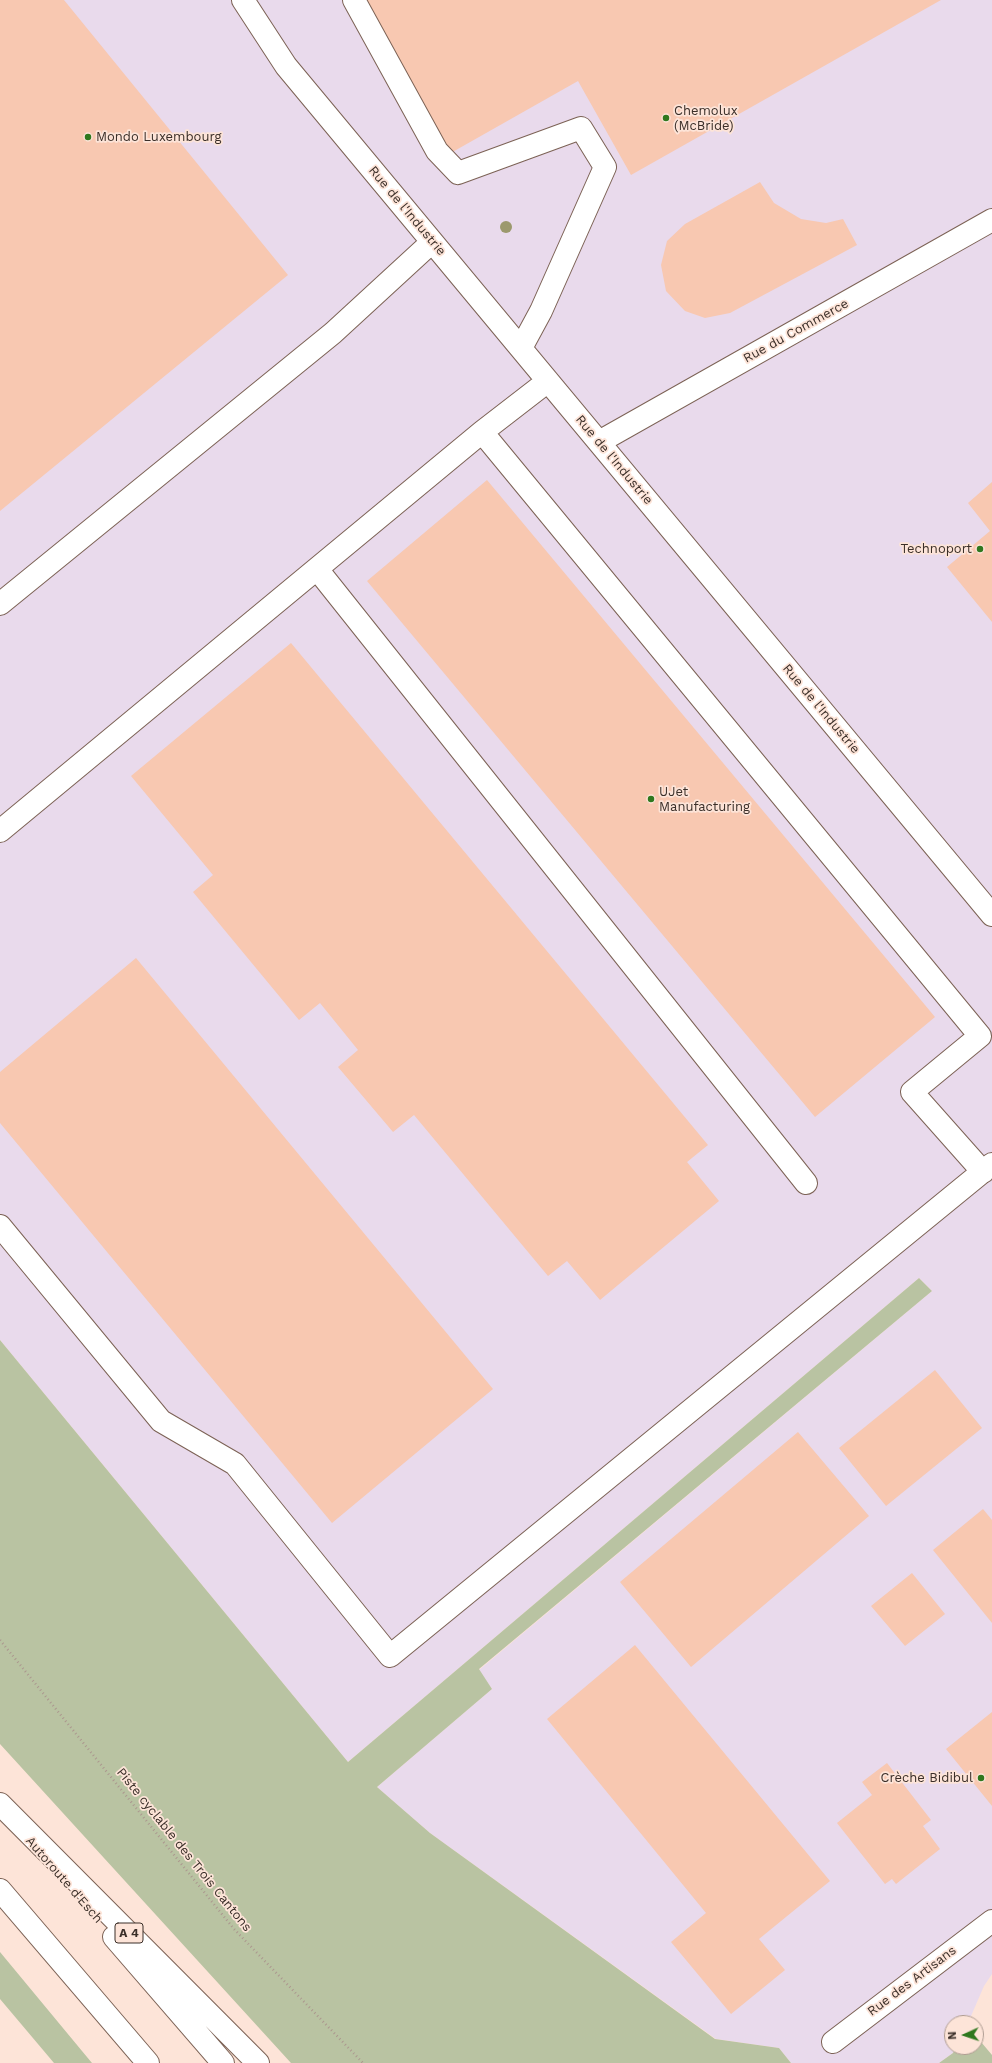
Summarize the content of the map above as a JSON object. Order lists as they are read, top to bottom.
{
  "streets": {
    "main road": [
      "Rue de l'Industrie",
      "Rue du Commerce",
      "Autoroute d'Esch",
      "A 4",
      "Rue des Artisans"
    ],
    "path": ["Piste cyclable des Trois Cantons"]
  },
  "crossings": [
    ["Rue de l'Industrie", "Rue du Commerce"],
    ["Autoroute d'Esch", "A 4"]
  ],
  "places": [
    "Chemolux (McBride)",
    "Mondo Luxembourg",
    "Technoport",
    "UJet Manufacturing",
    "Crèche Bidibul"
  ],
  "north": "left"
}
